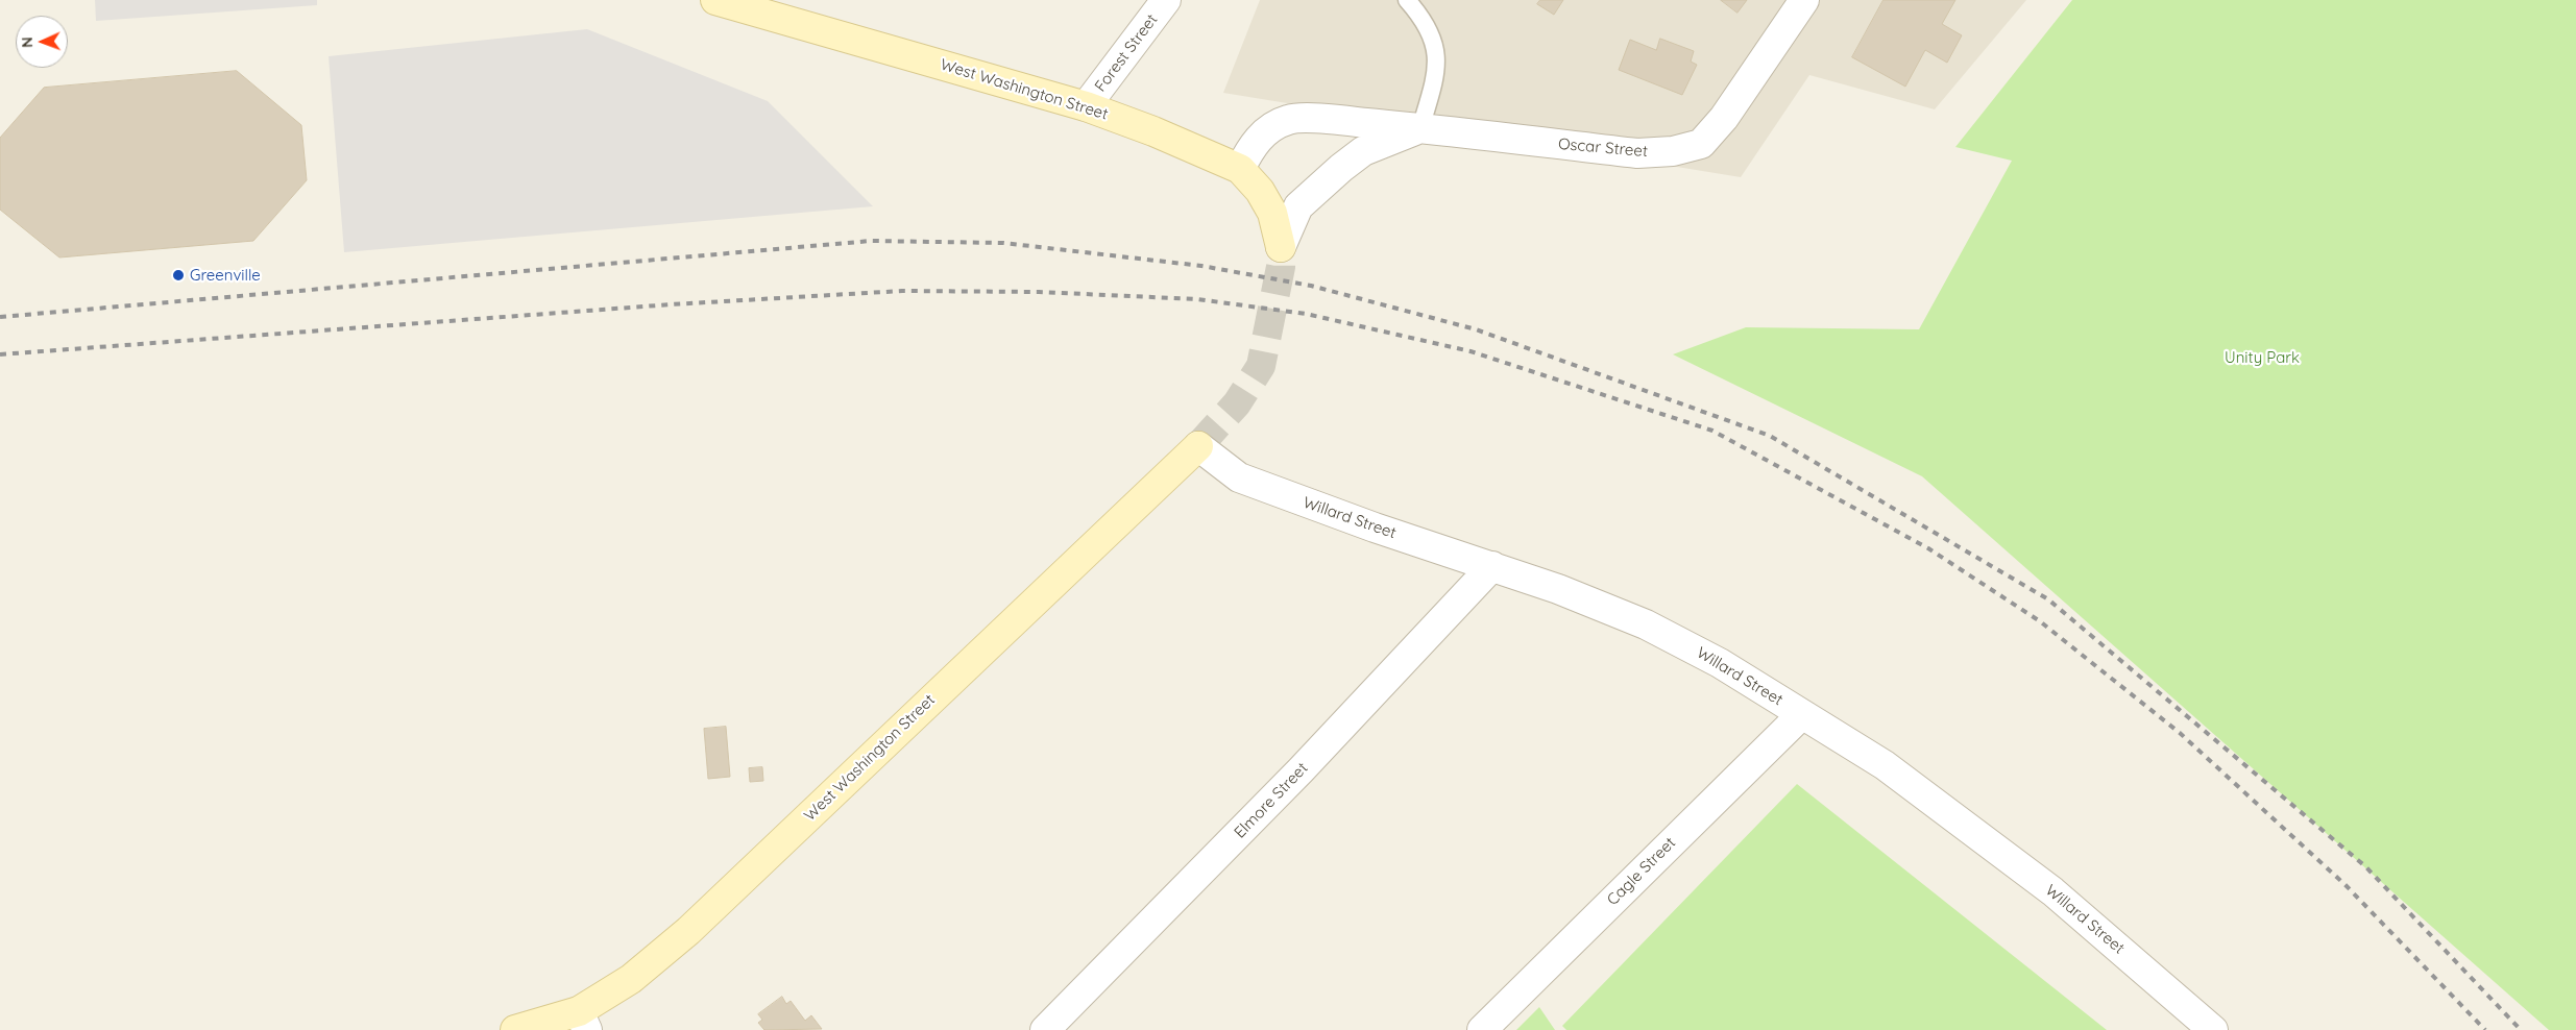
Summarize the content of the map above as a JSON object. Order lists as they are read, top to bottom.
{
  "streets": {
    "street": [
      "Forest Street",
      "West Washington Street",
      "Oscar Street",
      "Willard Street",
      "Elmore Street",
      "Cagle Street"
    ]
  },
  "crossings": [
    ["Forest Street", "West Washington Street"],
    ["West Washington Street", "Oscar Street"],
    ["West Washington Street", "Willard Street"],
    ["Willard Street", "Elmore Street"],
    ["Willard Street", "Cagle Street"]
  ],
  "parks": ["Unity Park"],
  "places": ["Greenville"],
  "north": "left"
}
